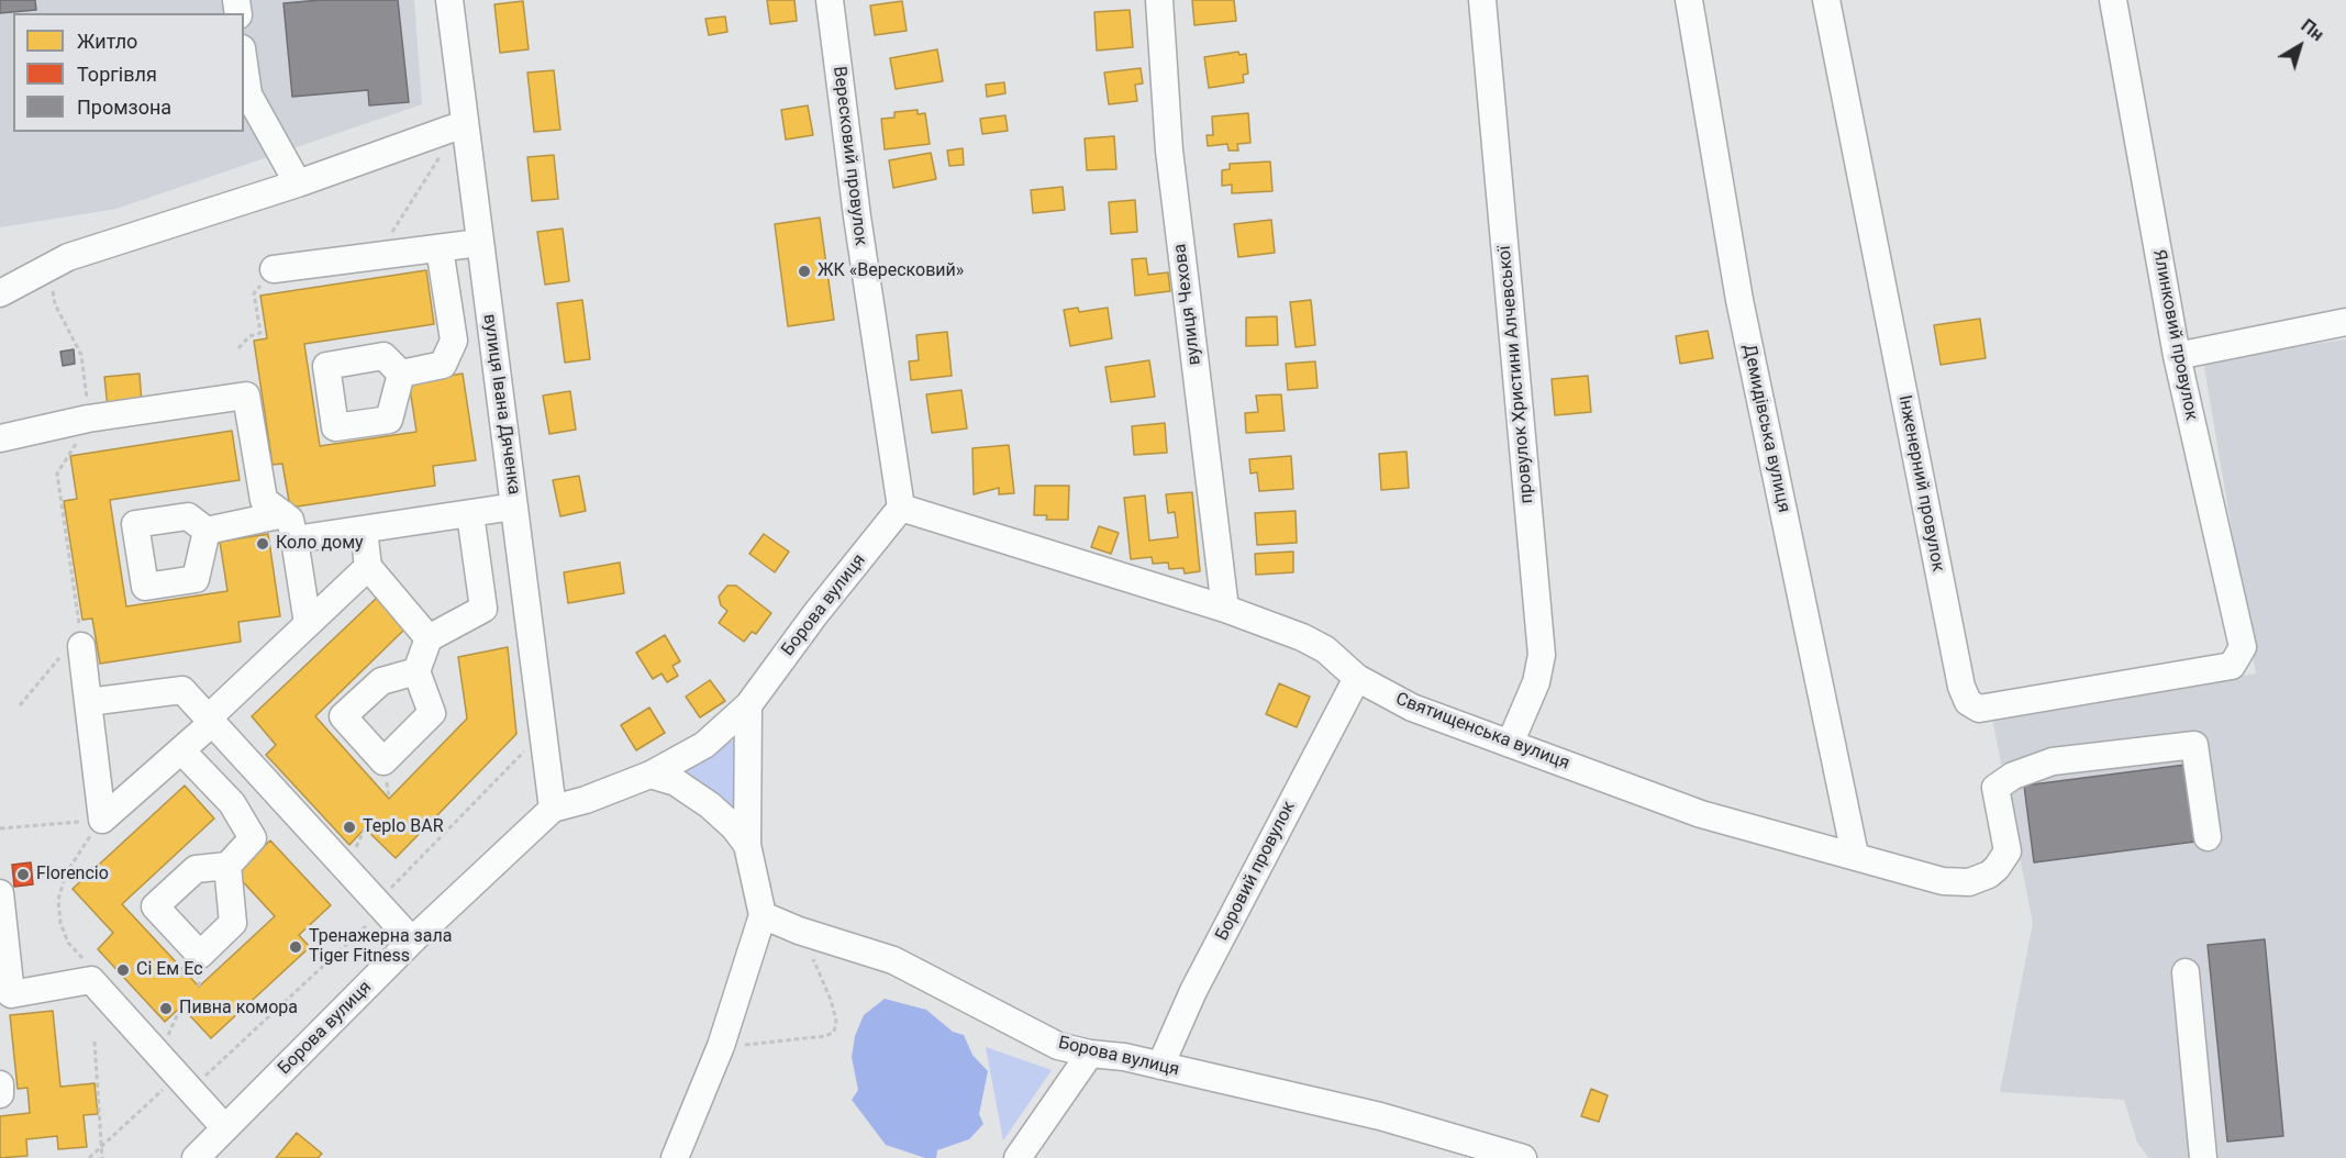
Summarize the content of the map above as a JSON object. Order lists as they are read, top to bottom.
{
  "streets": {
    "street": [
      "Вересковий провулок",
      "вулиця Чехова",
      "Ялинковий провулок",
      "провулок Христини Алчевської",
      "вулиця Івана Дяченка",
      "Демидівська вулиця",
      "Інженерний провулок",
      "Борова вулиця",
      "Святищенська вулиця",
      "Боровий провулок"
    ]
  },
  "crossings": [
    ["Вересковий провулок", "Борова вулиця"],
    ["Вересковий провулок", "Святищенська вулиця"],
    ["вулиця Чехова", "Святищенська вулиця"],
    ["Ялинковий провулок", "Інженерний провулок"],
    ["провулок Христини Алчевської", "Святищенська вулиця"],
    ["вулиця Івана Дяченка", "Борова вулиця"],
    ["Демидівська вулиця", "Святищенська вулиця"],
    ["Борова вулиця", "Святищенська вулиця"],
    ["Борова вулиця", "Боровий провулок"],
    ["Святищенська вулиця", "Боровий провулок"]
  ],
  "places": [
    "ЖК «Вересковий»",
    "Коло дому",
    "Teplo BAR",
    "Florencio",
    "Тренажерна зала Tiger Fitness",
    "Сі Ем Ес",
    "Пивна комора"
  ],
  "legend": ["Житло", "Торгівля", "Промзона"],
  "north": "top right"
}
